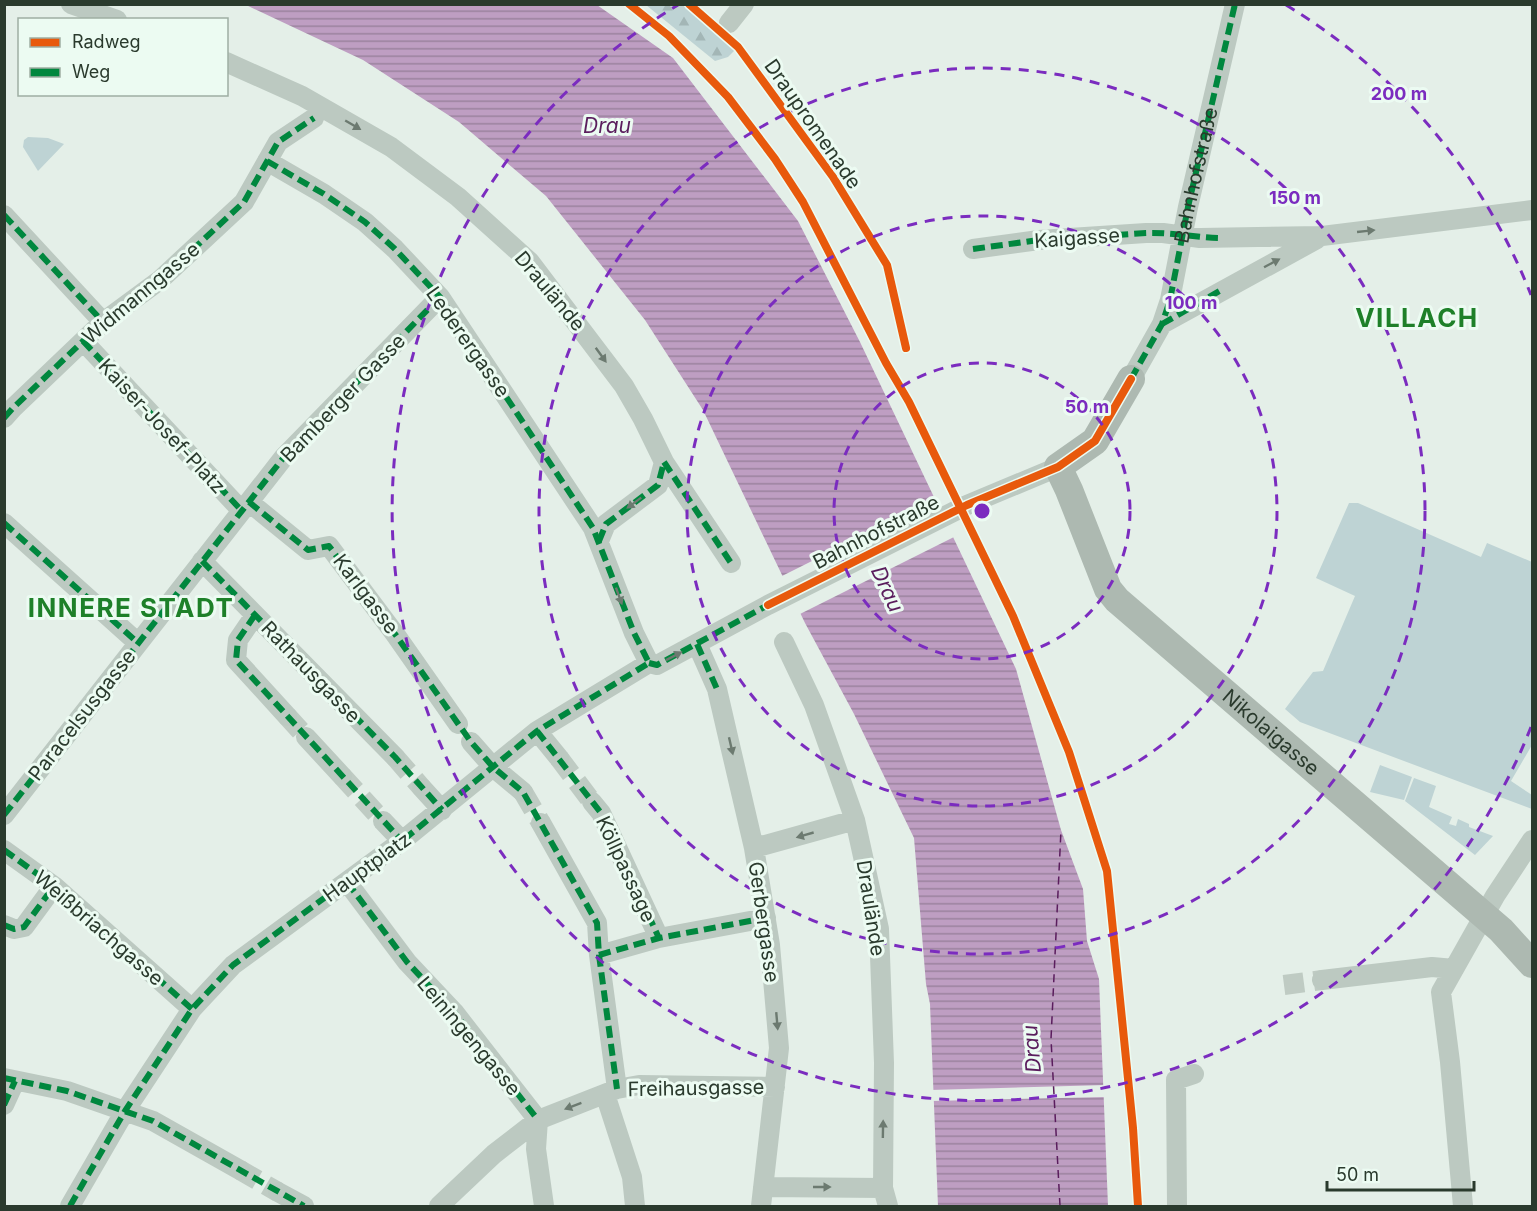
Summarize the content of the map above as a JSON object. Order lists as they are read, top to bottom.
{
  "streets": {
    "street": [
      "Bahnhofstraße",
      "Kaigasse",
      "Draulände",
      "Widmanngasse",
      "Lederergasse",
      "Bamberger Gasse",
      "Kaiser-Josef-Platz",
      "Karlgasse",
      "Rathausgasse",
      "Paracelsusgasse",
      "Nikolaigasse",
      "Hauptplatz",
      "Köllpassage",
      "Gerbergasse",
      "Weißbriachgasse",
      "Leiningengasse",
      "Freihausgasse"
    ],
    "cycle path": ["Draupromenade"]
  },
  "crossings": [
    ["Bahnhofstraße", "Kaigasse"],
    ["Bahnhofstraße", "Lederergasse"],
    ["Bahnhofstraße", "Nikolaigasse"],
    ["Bahnhofstraße", "Hauptplatz"],
    ["Bahnhofstraße", "Gerbergasse"],
    ["Draulände", "Gerbergasse"],
    ["Widmanngasse", "Lederergasse"],
    ["Widmanngasse", "Kaiser-Josef-Platz"],
    ["Lederergasse", "Bamberger Gasse"],
    ["Lederergasse", "Hauptplatz"],
    ["Bamberger Gasse", "Kaiser-Josef-Platz"],
    ["Bamberger Gasse", "Karlgasse"],
    ["Bamberger Gasse", "Paracelsusgasse"],
    ["Kaiser-Josef-Platz", "Karlgasse"],
    ["Kaiser-Josef-Platz", "Paracelsusgasse"],
    ["Karlgasse", "Paracelsusgasse"],
    ["Rathausgasse", "Paracelsusgasse"],
    ["Hauptplatz", "Weißbriachgasse"],
    ["Hauptplatz", "Leiningengasse"],
    ["Gerbergasse", "Freihausgasse"],
    ["Leiningengasse", "Freihausgasse"]
  ],
  "one_way": ["Kaigasse"],
  "districts": ["VILLACH", "INNERE STADT"],
  "water": ["Drau"],
  "legend": ["Radweg", "Weg"],
  "scale_bar": "50 m",
  "rings": [
    "200 m",
    "150 m",
    "100 m",
    "50 m"
  ]
}
